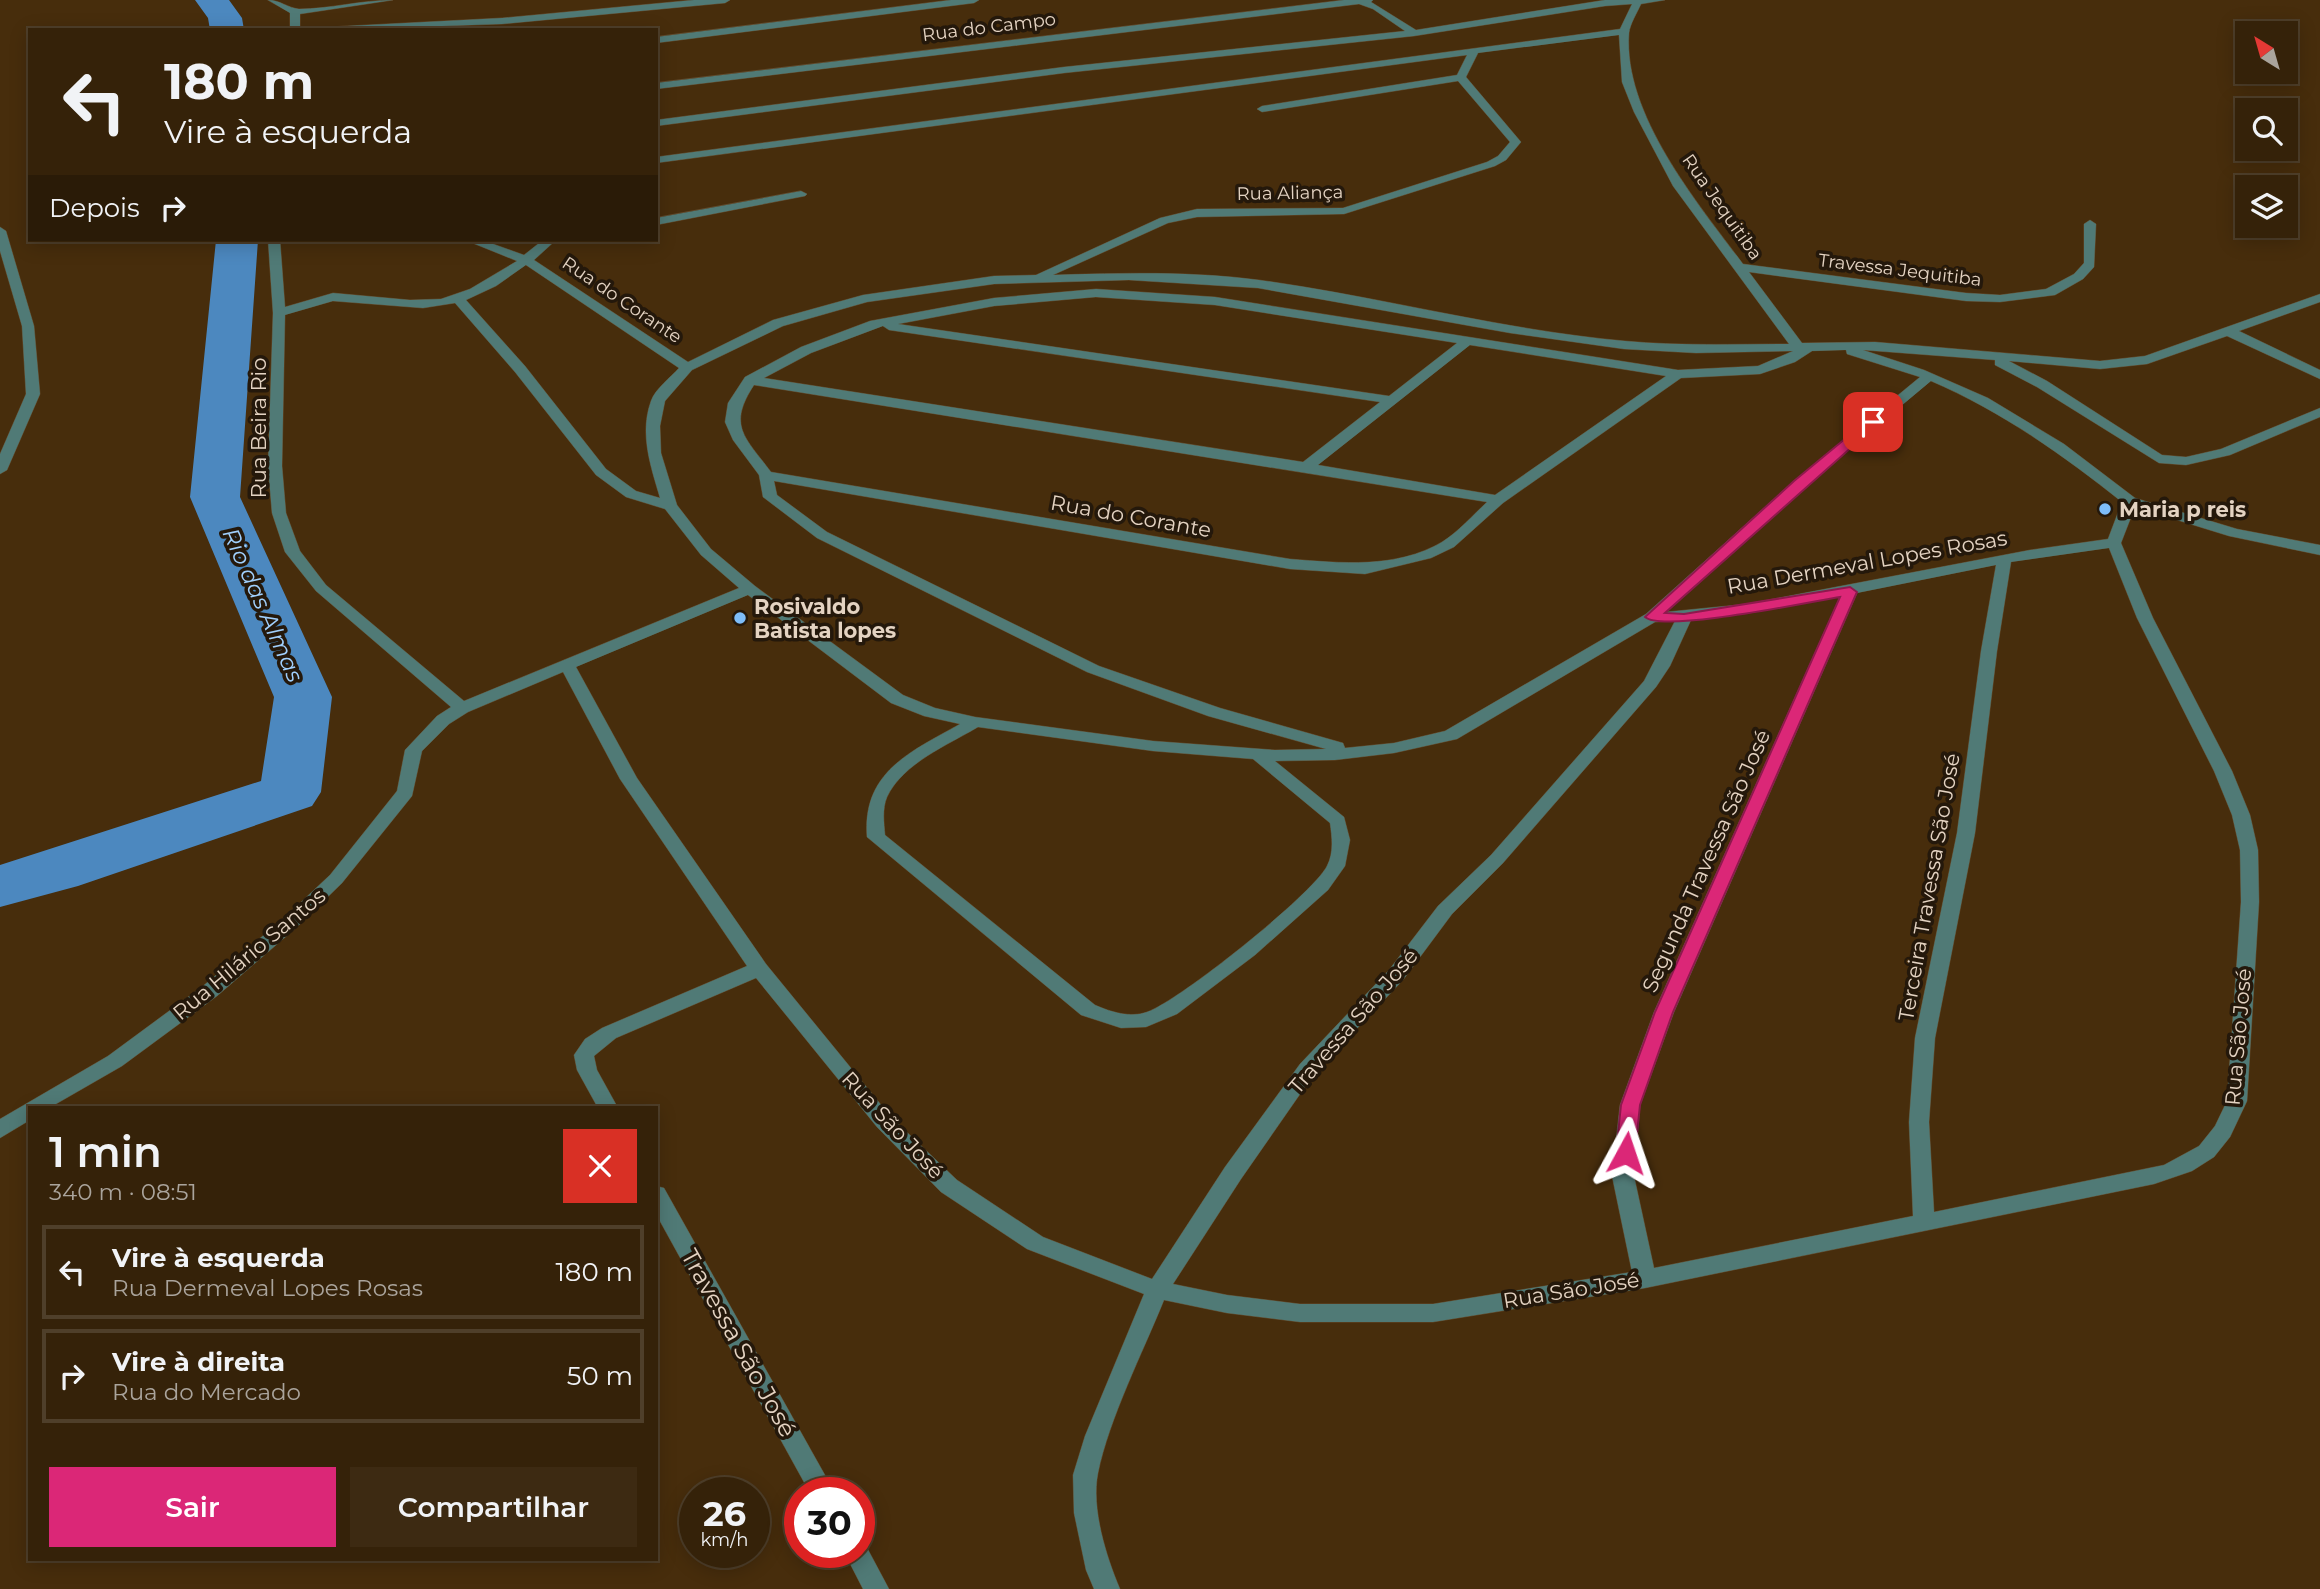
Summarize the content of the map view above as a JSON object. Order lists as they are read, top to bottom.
{
  "streets": {
    "street": [
      "Rua do Campo",
      "Rua Aliança",
      "Rua Jequitiba",
      "Travessa Jequitiba",
      "Rua do Corante",
      "Rua Beira Rio",
      "Rua Dermeval Lopes Rosas",
      "Segunda Travessa São José",
      "Terceira Travessa São José",
      "Rua Hilário Santos",
      "Travessa São José",
      "Rua São José"
    ]
  },
  "crossings": [
    ["Rua Jequitiba", "Travessa Jequitiba"],
    ["Rua Beira Rio", "Rua Hilário Santos"],
    ["Rua Dermeval Lopes Rosas", "Segunda Travessa São José"],
    ["Rua Dermeval Lopes Rosas", "Terceira Travessa São José"],
    ["Rua Dermeval Lopes Rosas", "Travessa São José"],
    ["Rua Dermeval Lopes Rosas", "Rua São José"],
    ["Segunda Travessa São José", "Rua São José"],
    ["Terceira Travessa São José", "Rua São José"],
    ["Rua Hilário Santos", "Rua São José"],
    ["Travessa São José", "Rua São José"]
  ],
  "water": ["Rio das Almas"],
  "places": ["Maria p reis", "Rosivaldo Batista lopes"],
  "north": "top left",
  "page": {
    "turn": ["180 m", "Vire à esquerda"],
    "then": "Depois",
    "heading": ["1 min", "340 m · 08:51"],
    "list": [
      {
        "name": "Vire à esquerda",
        "note": "Rua Dermeval Lopes Rosas",
        "value": "180 m"
      },
      {
        "name": "Vire à direita",
        "note": "Rua do Mercado",
        "value": "50 m"
      }
    ],
    "buttons": ["Sair", "Compartilhar"],
    "speed": "26 km/h",
    "limit": "30"
  }
}
